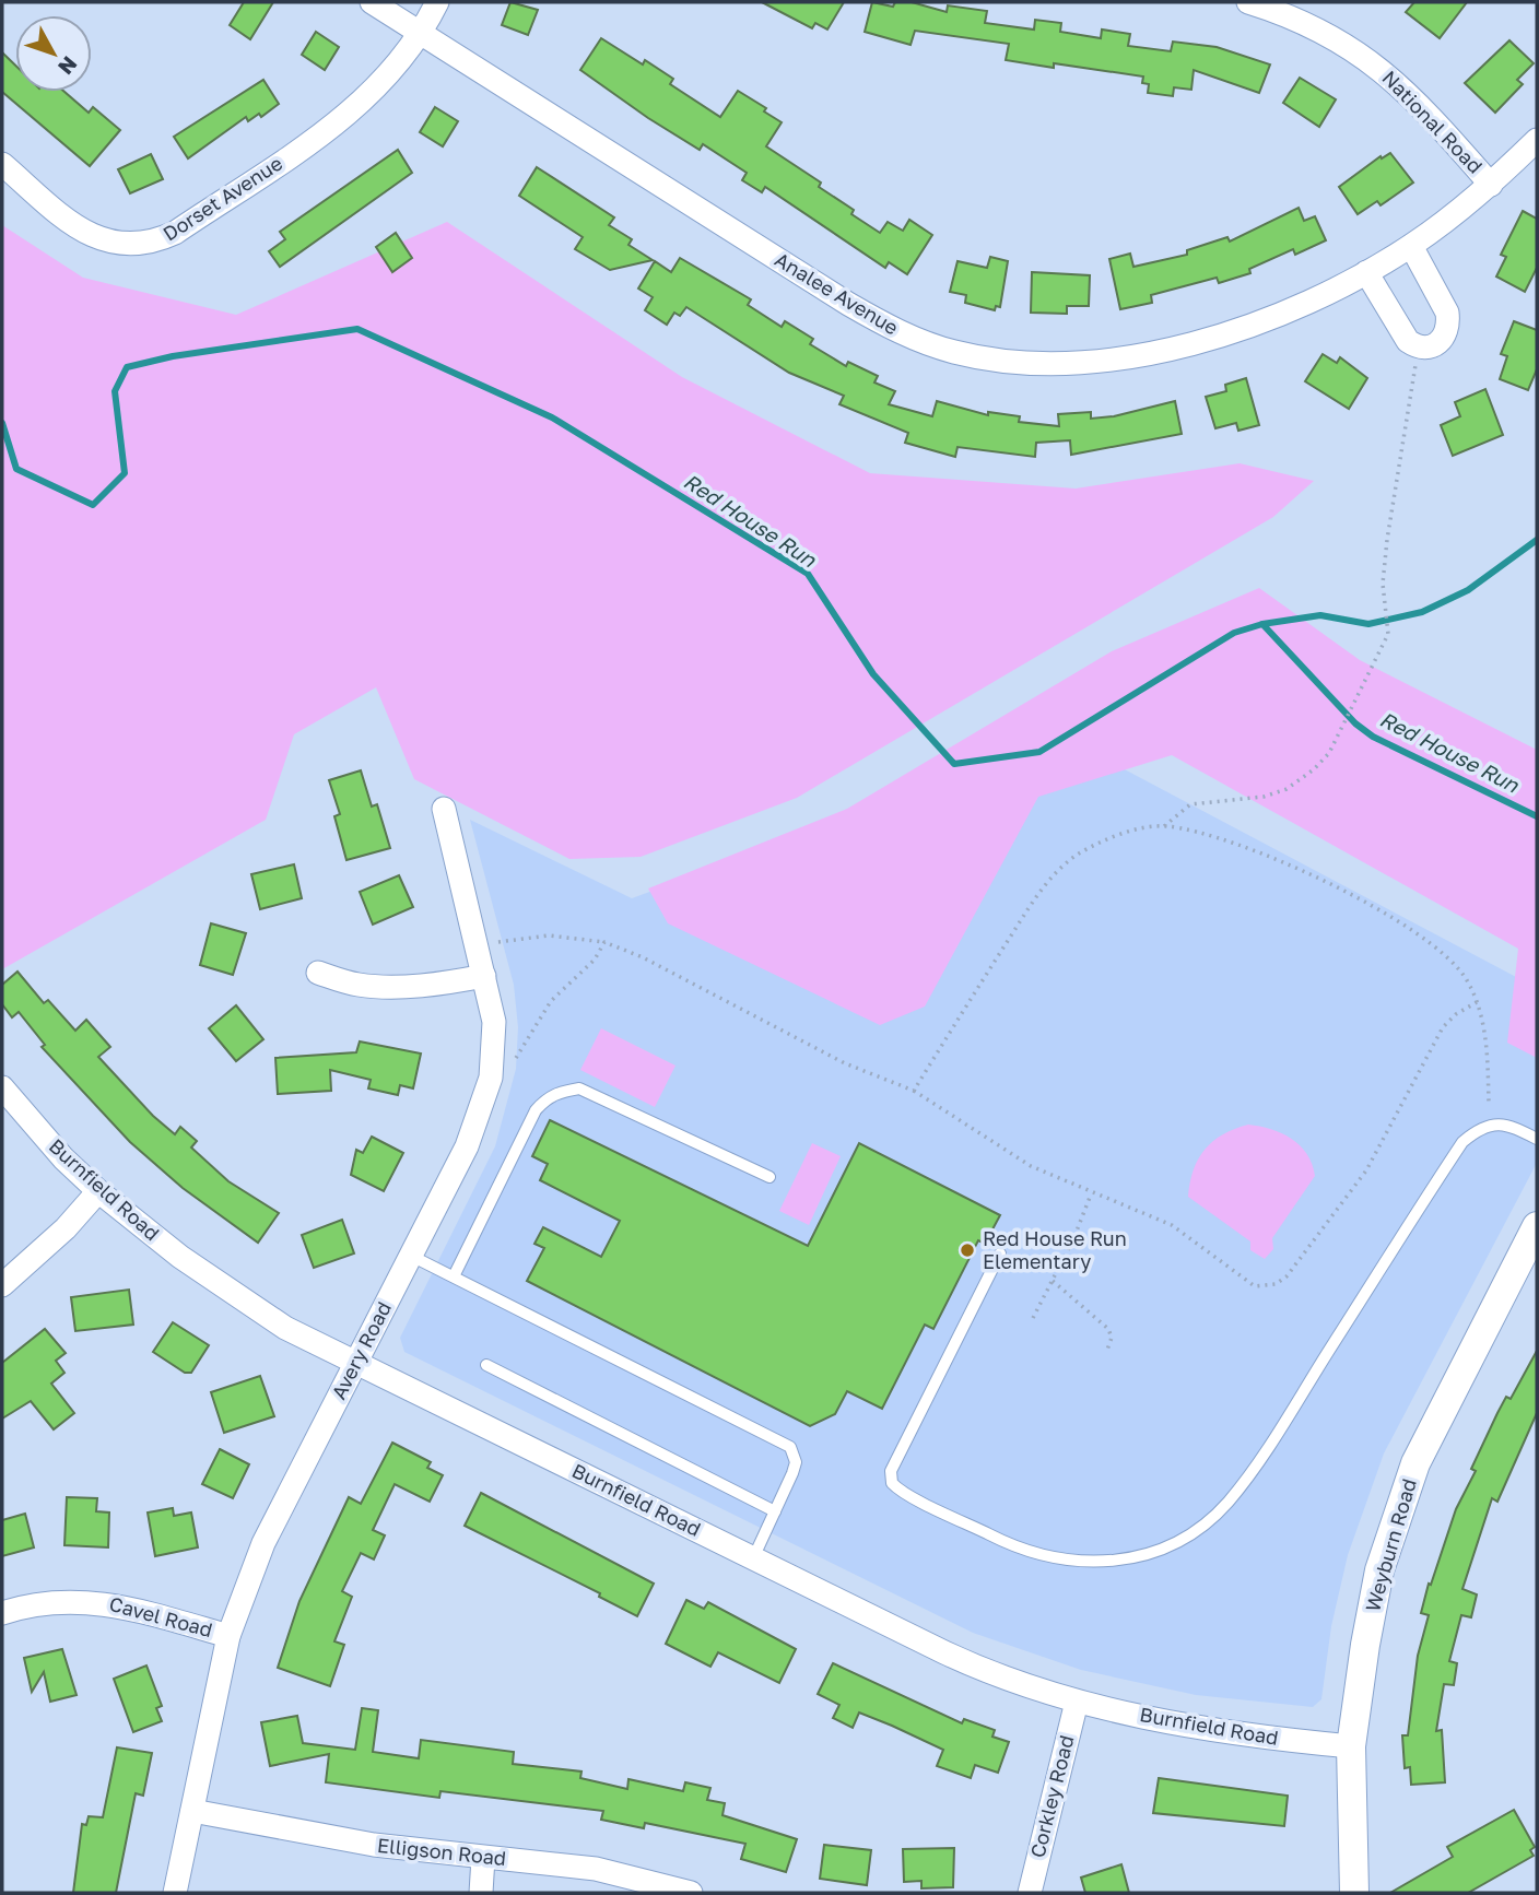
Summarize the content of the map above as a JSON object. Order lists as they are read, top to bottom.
{
  "streets": {
    "street": [
      "National Road",
      "Dorset Avenue",
      "Analee Avenue",
      "Burnfield Road",
      "Avery Road",
      "Weyburn Road",
      "Cavel Road",
      "Corkley Road",
      "Elligson Road"
    ]
  },
  "crossings": [
    ["National Road", "Analee Avenue"],
    ["Dorset Avenue", "Analee Avenue"],
    ["Burnfield Road", "Avery Road"],
    ["Burnfield Road", "Weyburn Road"],
    ["Burnfield Road", "Corkley Road"],
    ["Avery Road", "Cavel Road"],
    ["Avery Road", "Elligson Road"]
  ],
  "water": ["Red House Run"],
  "places": ["Red House Run Elementary"],
  "north": "bottom right"
}
